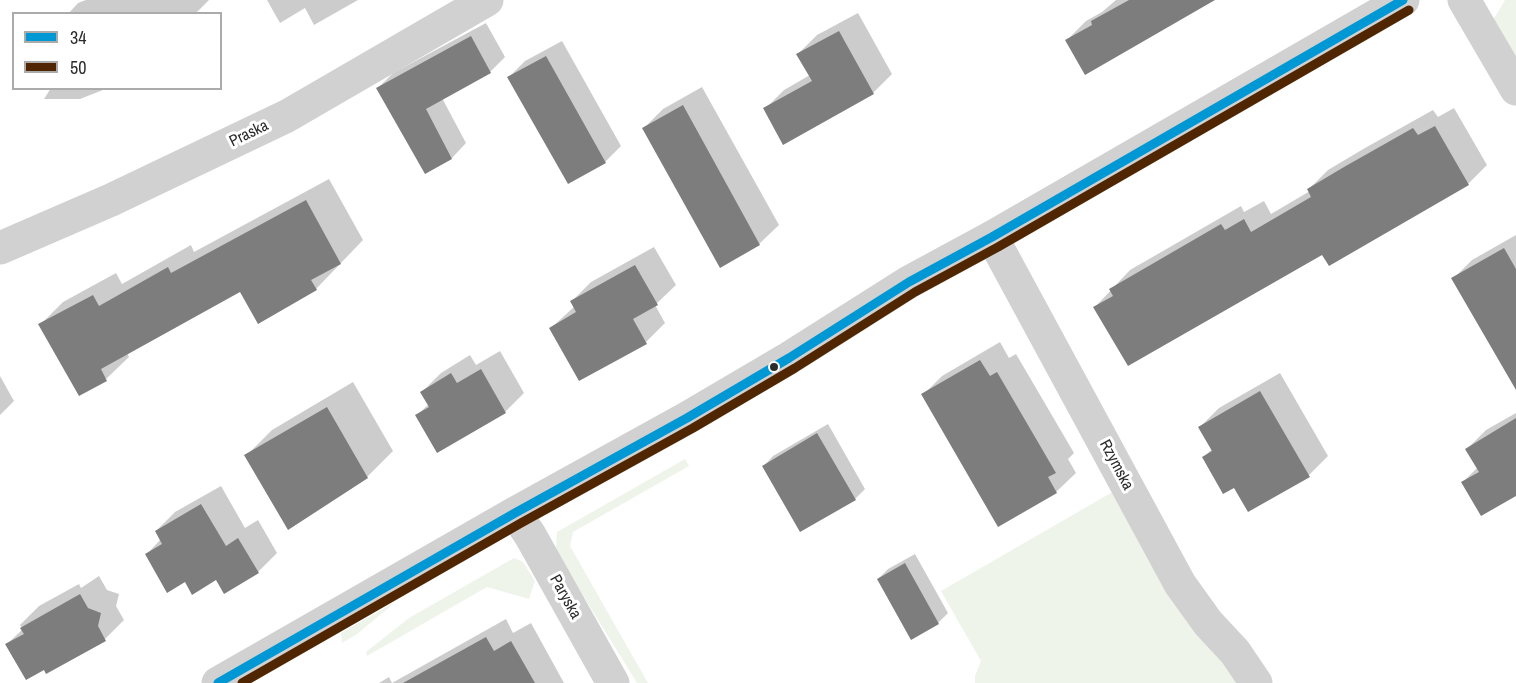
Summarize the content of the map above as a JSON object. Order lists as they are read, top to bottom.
{
  "streets": {
    "street": ["Praska", "Rzymska", "Paryska"]
  },
  "lines": ["transit line 34", "transit line 50"],
  "legend": ["34", "50"]
}
